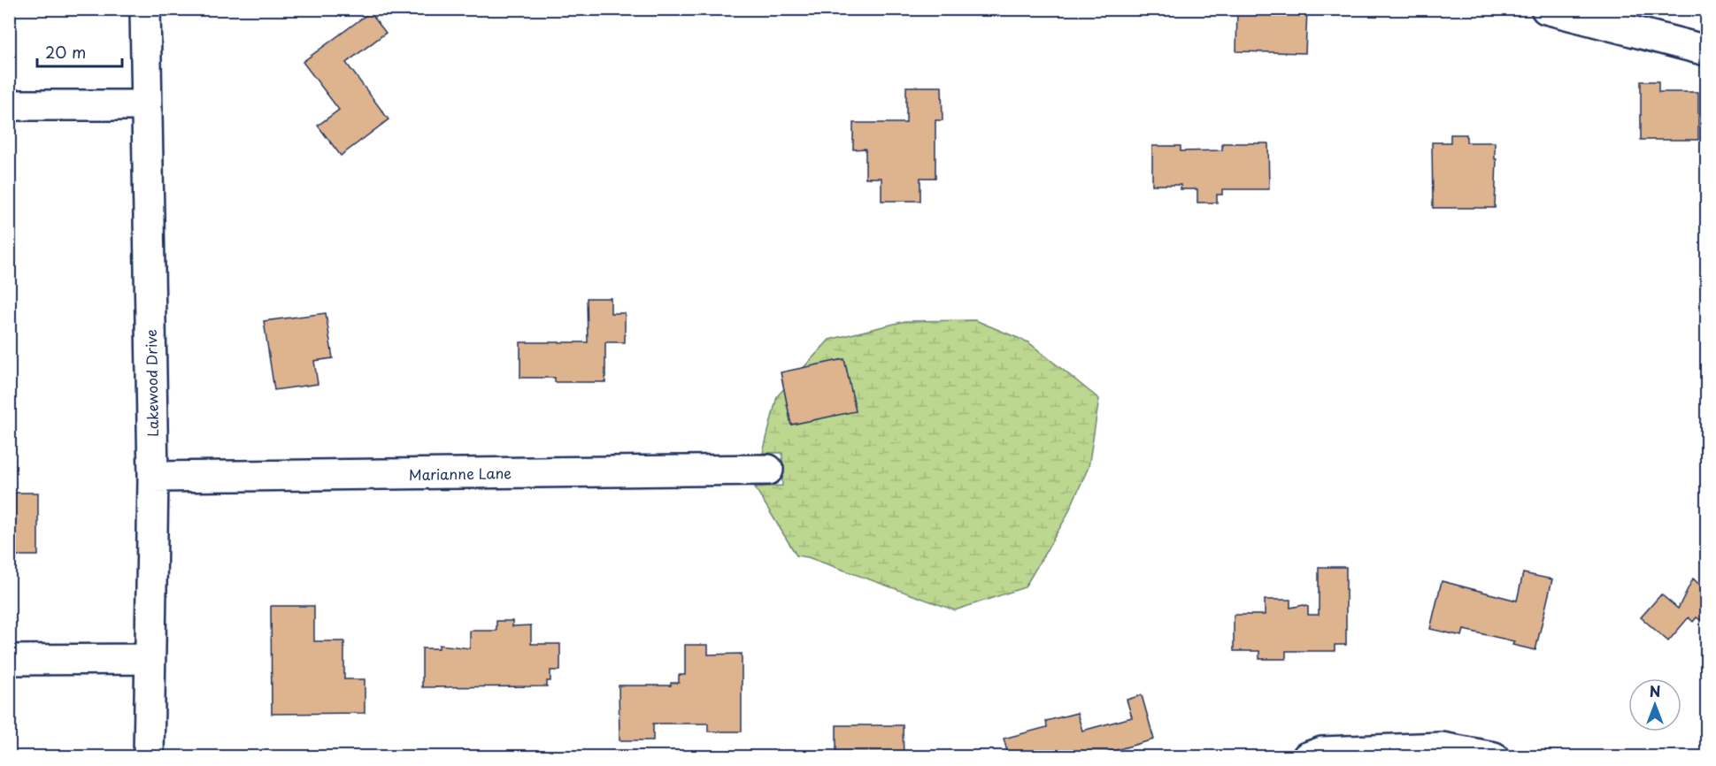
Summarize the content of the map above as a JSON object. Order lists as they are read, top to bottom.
{
  "streets": {
    "street": ["Lakewood Drive", "Marianne Lane"]
  },
  "crossings": [
    ["Lakewood Drive", "Marianne Lane"]
  ],
  "scale_bar": "20 m",
  "north": "top"
}
